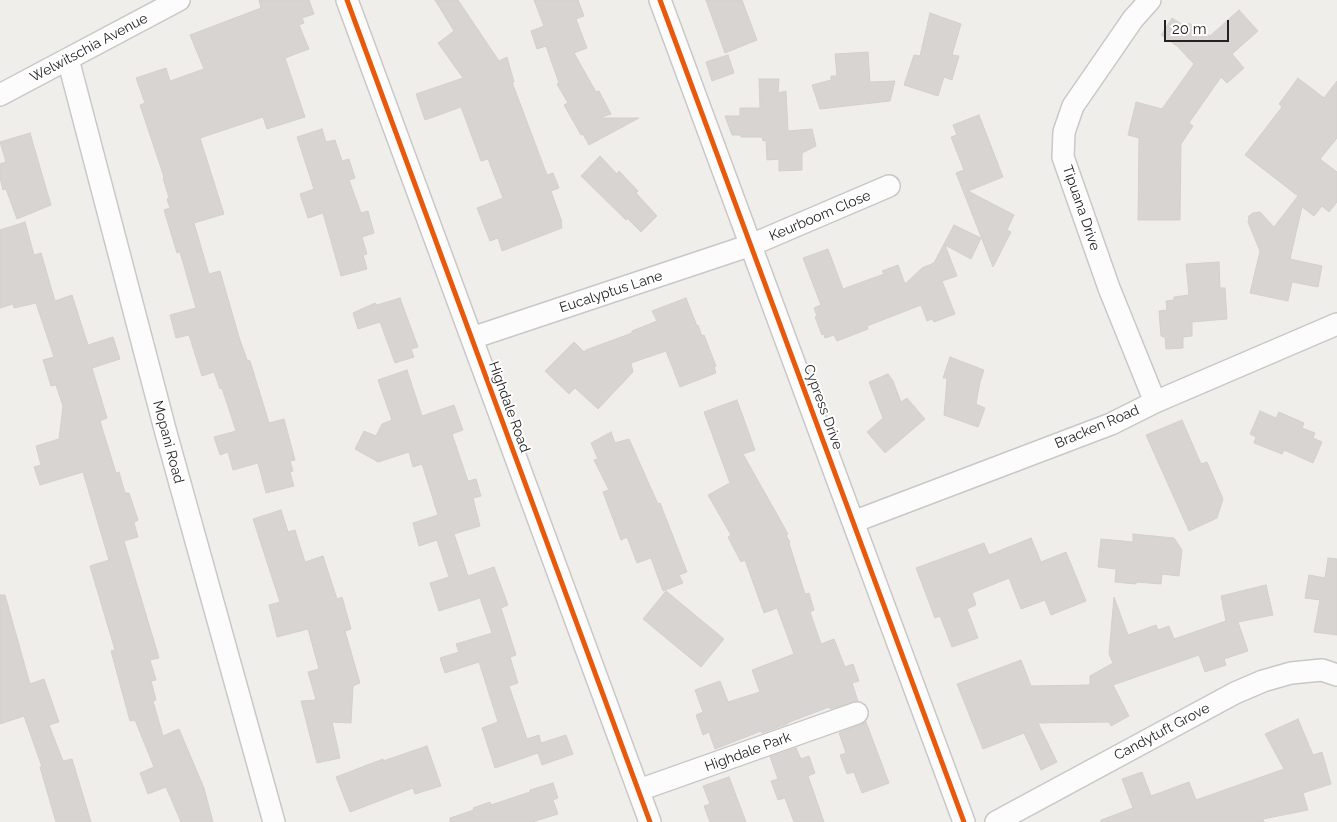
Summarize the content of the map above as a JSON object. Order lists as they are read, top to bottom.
{
  "streets": {
    "street": [
      "Welwitschia Avenue",
      "Tipuana Drive",
      "Keurboom Close",
      "Eucalyptus Lane",
      "Highdale Road",
      "Cypress Drive",
      "Bracken Road",
      "Mopani Road",
      "Candytuft Grove",
      "Highdale Park"
    ]
  },
  "crossings": [
    ["Welwitschia Avenue", "Mopani Road"],
    ["Tipuana Drive", "Bracken Road"],
    ["Keurboom Close", "Eucalyptus Lane"],
    ["Keurboom Close", "Cypress Drive"],
    ["Eucalyptus Lane", "Highdale Road"],
    ["Eucalyptus Lane", "Cypress Drive"],
    ["Highdale Road", "Highdale Park"],
    ["Cypress Drive", "Bracken Road"]
  ],
  "scale_bar": "20 m"
}
